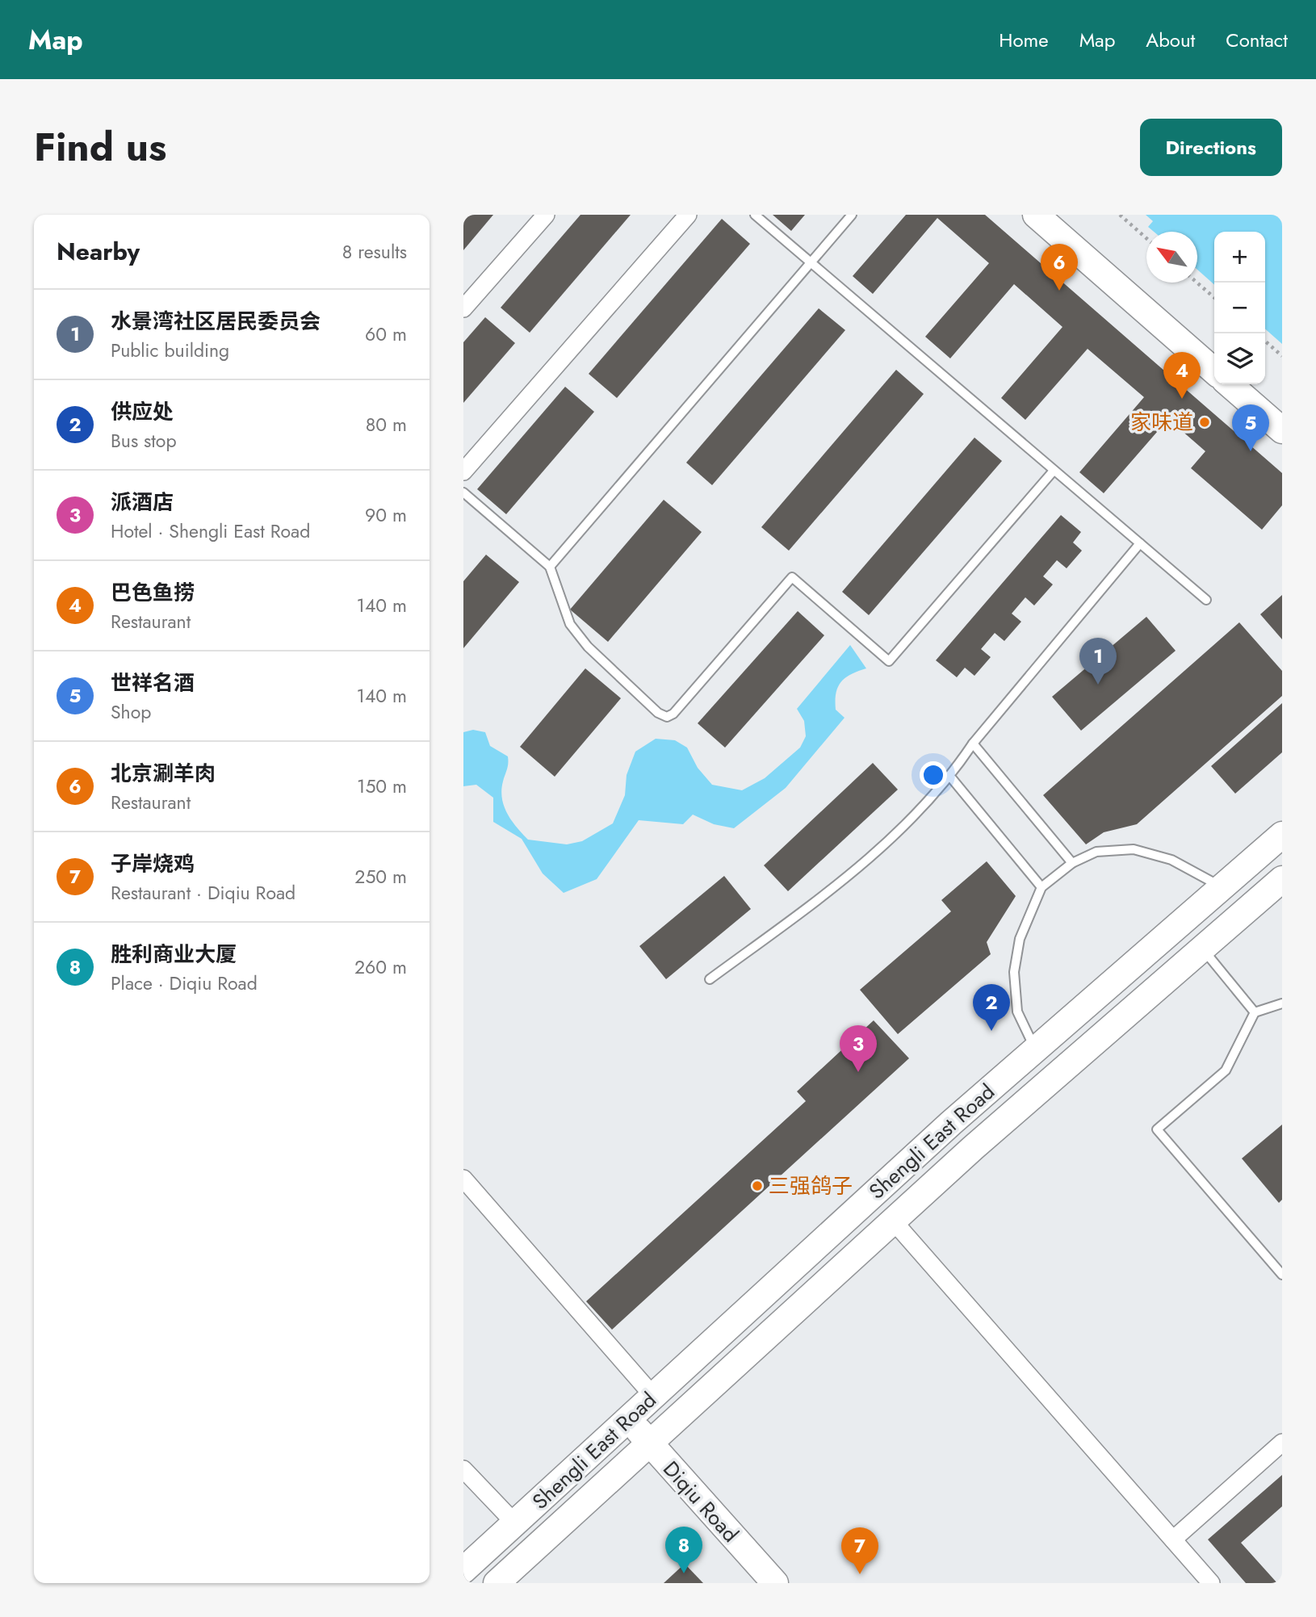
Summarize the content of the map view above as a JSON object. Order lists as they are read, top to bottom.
{
  "streets": {
    "main road": ["Shengli East Road", "Diqiu Road"]
  },
  "crossings": [
    ["Shengli East Road", "Diqiu Road"]
  ],
  "places": ["家味道", "三强鸽子"],
  "north": "top left",
  "page": {
    "header": "Map",
    "nav": [
      "Home",
      "Map",
      "About",
      "Contact"
    ],
    "title": "Find us",
    "buttons": "Directions",
    "heading": ["Nearby", "8 results"],
    "map_buttons": ["+", "−"],
    "pins": [
      "6",
      "4",
      "5",
      "1",
      "2",
      "3",
      "8",
      "7"
    ],
    "list": [
      {
        "mark": "1",
        "name": "水景湾社区居民委员会",
        "note": "Public building",
        "value": "60 m"
      },
      {
        "mark": "2",
        "name": "供应处",
        "note": "Bus stop",
        "value": "80 m"
      },
      {
        "mark": "3",
        "name": "派酒店",
        "note": "Hotel · Shengli East Road",
        "value": "90 m"
      },
      {
        "mark": "4",
        "name": "巴色鱼捞",
        "note": "Restaurant",
        "value": "140 m"
      },
      {
        "mark": "5",
        "name": "世祥名酒",
        "note": "Shop",
        "value": "140 m"
      },
      {
        "mark": "6",
        "name": "北京涮羊肉",
        "note": "Restaurant",
        "value": "150 m"
      },
      {
        "mark": "7",
        "name": "子岸烧鸡",
        "note": "Restaurant · Diqiu Road",
        "value": "250 m"
      },
      {
        "mark": "8",
        "name": "胜利商业大厦",
        "note": "Place · Diqiu Road",
        "value": "260 m"
      }
    ]
  }
}
